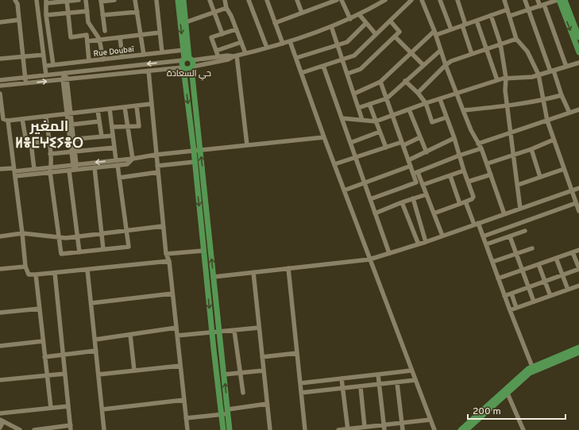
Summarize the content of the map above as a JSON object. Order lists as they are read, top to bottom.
{
  "streets": {
    "street": ["Rue Doubaï"]
  },
  "districts": ["حي السعادة", "المغير ⵍⴻⵎⵖⵉⵢⴻⵔ"],
  "scale_bar": "200 m"
}
